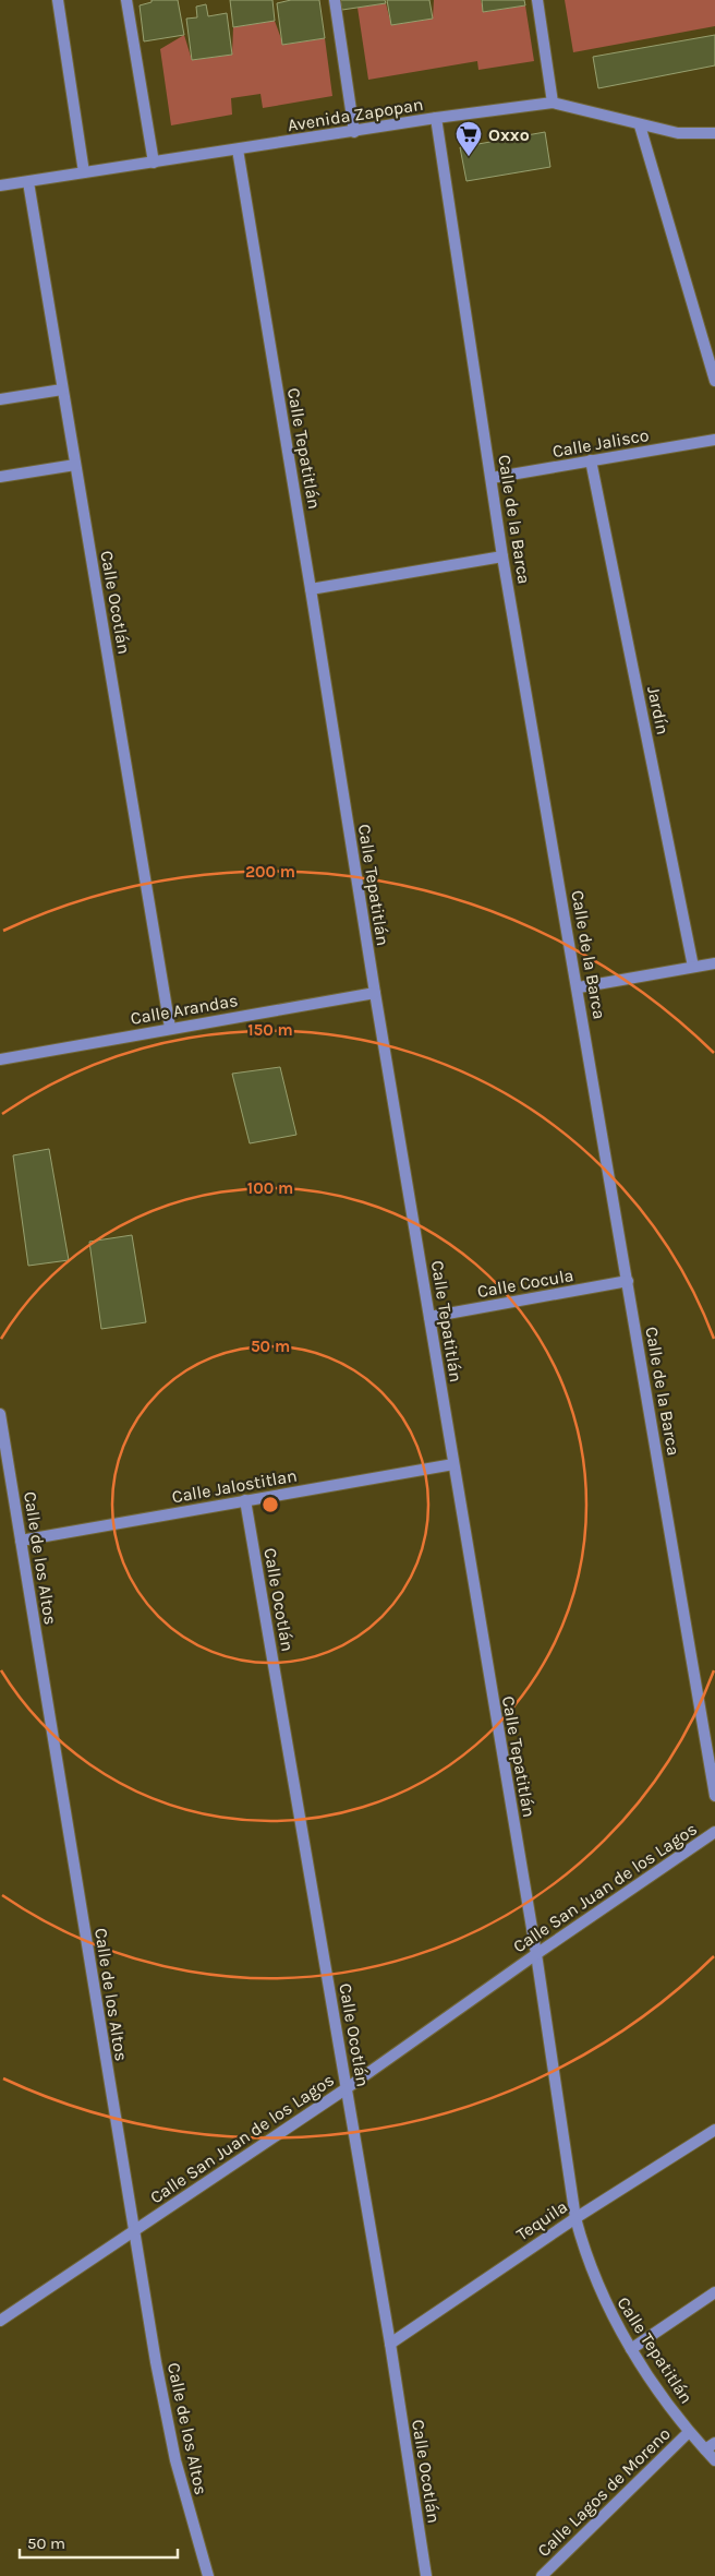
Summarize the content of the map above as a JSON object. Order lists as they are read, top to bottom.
{
  "streets": {
    "street": [
      "Avenida Zapopan",
      "Calle Jalisco",
      "Calle Tepatitlán",
      "Calle de la Barca",
      "Calle Ocotlán",
      "Jardín",
      "Calle Arandas",
      "Calle Cocula",
      "Calle Jalostitlan",
      "Calle de los Altos",
      "Calle San Juan de los Lagos",
      "Tequila",
      "Calle Lagos de Moreno"
    ]
  },
  "crossings": [
    ["Avenida Zapopan", "Calle Tepatitlán"],
    ["Avenida Zapopan", "Calle de la Barca"],
    ["Avenida Zapopan", "Calle Ocotlán"],
    ["Calle Jalisco", "Calle de la Barca"],
    ["Calle Jalisco", "Jardín"],
    ["Calle Tepatitlán", "Calle Arandas"],
    ["Calle Tepatitlán", "Calle Cocula"],
    ["Calle Tepatitlán", "Calle Jalostitlan"],
    ["Calle Tepatitlán", "Calle San Juan de los Lagos"],
    ["Calle Tepatitlán", "Tequila"],
    ["Calle Tepatitlán", "Calle Lagos de Moreno"],
    ["Calle de la Barca", "Calle Cocula"],
    ["Calle Ocotlán", "Calle Arandas"],
    ["Calle Ocotlán", "Calle Jalostitlan"],
    ["Calle Ocotlán", "Calle San Juan de los Lagos"],
    ["Calle Ocotlán", "Tequila"],
    ["Calle Jalostitlan", "Calle de los Altos"],
    ["Calle de los Altos", "Calle San Juan de los Lagos"]
  ],
  "places": {
    "supermarket": ["Oxxo"]
  },
  "scale_bar": "50 m",
  "rings": [
    "200 m",
    "150 m",
    "100 m",
    "50 m"
  ]
}
